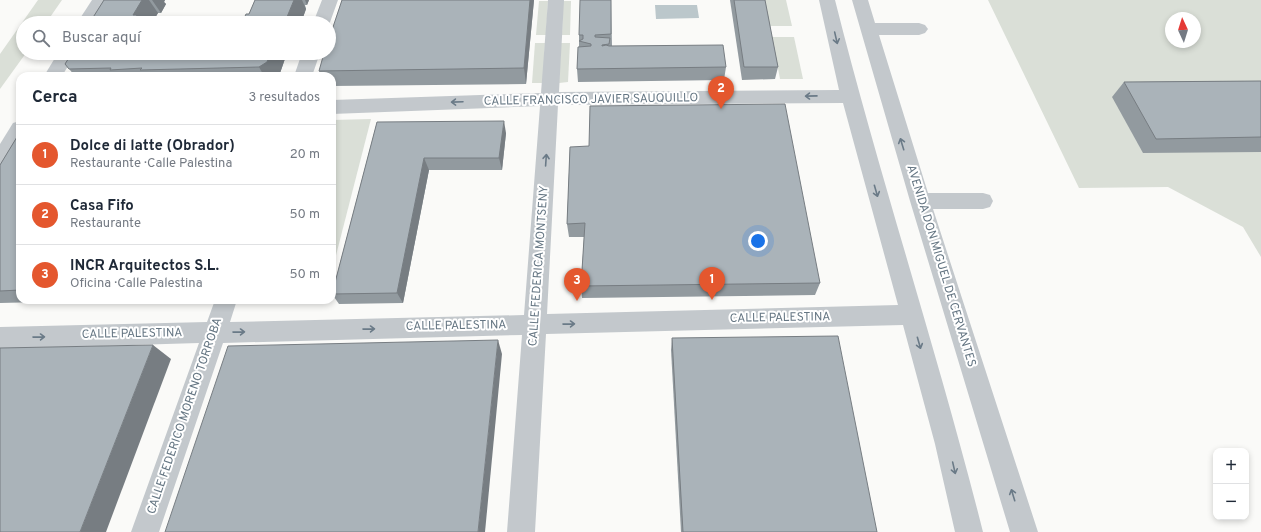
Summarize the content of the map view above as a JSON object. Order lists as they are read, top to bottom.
{
  "streets": {
    "street": [
      "CALLE FRANCISCO JAVIER SAUQUILLO",
      "CALLE FEDERICA MONTSENY",
      "AVENIDA DON MIGUEL DE CERVANTES",
      "CALLE PALESTINA",
      "CALLE FEDERICO MORENO TORROBA"
    ]
  },
  "crossings": [
    ["CALLE FRANCISCO JAVIER SAUQUILLO", "CALLE FEDERICA MONTSENY"],
    ["CALLE FEDERICA MONTSENY", "CALLE PALESTINA"],
    ["CALLE PALESTINA", "CALLE FEDERICO MORENO TORROBA"]
  ],
  "one_way": ["CALLE FRANCISCO JAVIER SAUQUILLO", "CALLE FEDERICA MONTSENY", "CALLE PALESTINA"],
  "north": "top",
  "page": {
    "search": "Buscar aquí",
    "heading": ["Cerca", "3 resultados"],
    "pins": ["2", "1", "3"],
    "list": [
      {
        "mark": "1",
        "name": "Dolce di latte (Obrador)",
        "note": "Restaurante · Calle Palestina",
        "value": "20 m"
      },
      {
        "mark": "2",
        "name": "Casa Fifo",
        "note": "Restaurante",
        "value": "50 m"
      },
      {
        "mark": "3",
        "name": "INCR Arquitectos S.L.",
        "note": "Oficina · Calle Palestina",
        "value": "50 m"
      }
    ],
    "map_buttons": ["+", "−"]
  }
}
